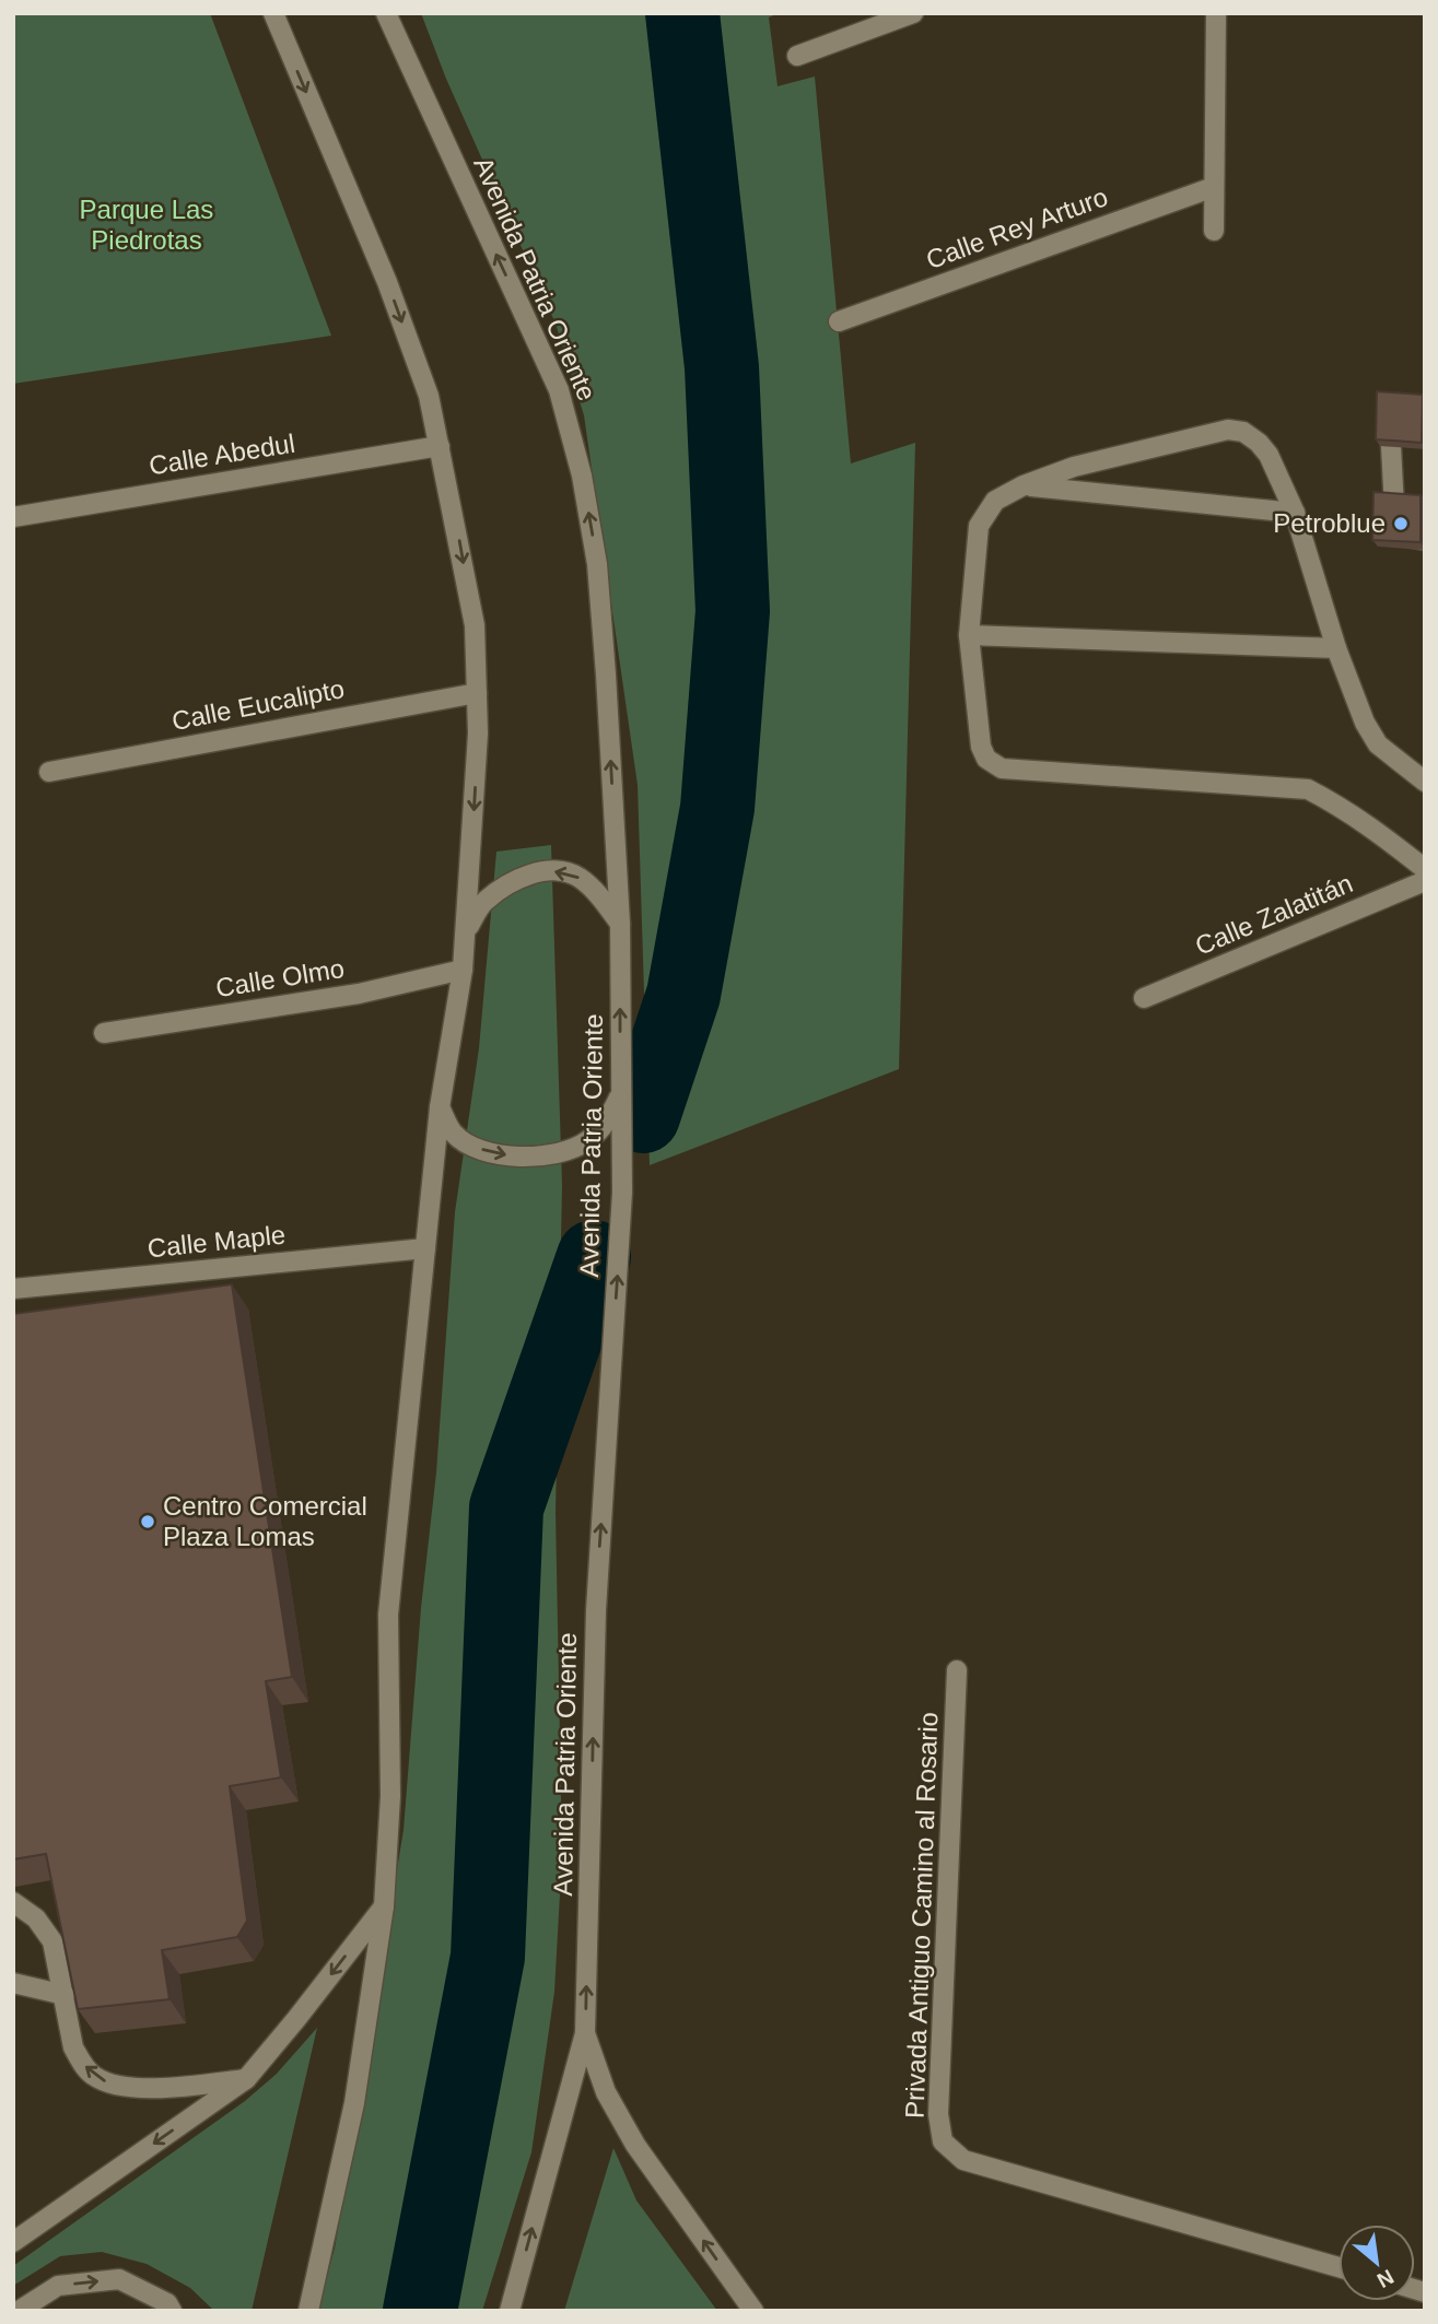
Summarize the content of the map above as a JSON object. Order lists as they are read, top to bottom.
{
  "streets": {
    "street": [
      "Calle Rey Arturo",
      "Avenida Patria Oriente",
      "Calle Abedul",
      "Calle Eucalipto",
      "Calle Zalatitán",
      "Calle Olmo",
      "Calle Maple",
      "Privada Antiguo Camino al Rosario"
    ]
  },
  "crossings": [
    ["Avenida Patria Oriente", "Calle Olmo"]
  ],
  "parks": ["Parque Las Piedrotas"],
  "places": ["Petroblue", "Centro Comercial Plaza Lomas"],
  "north": "bottom right"
}
